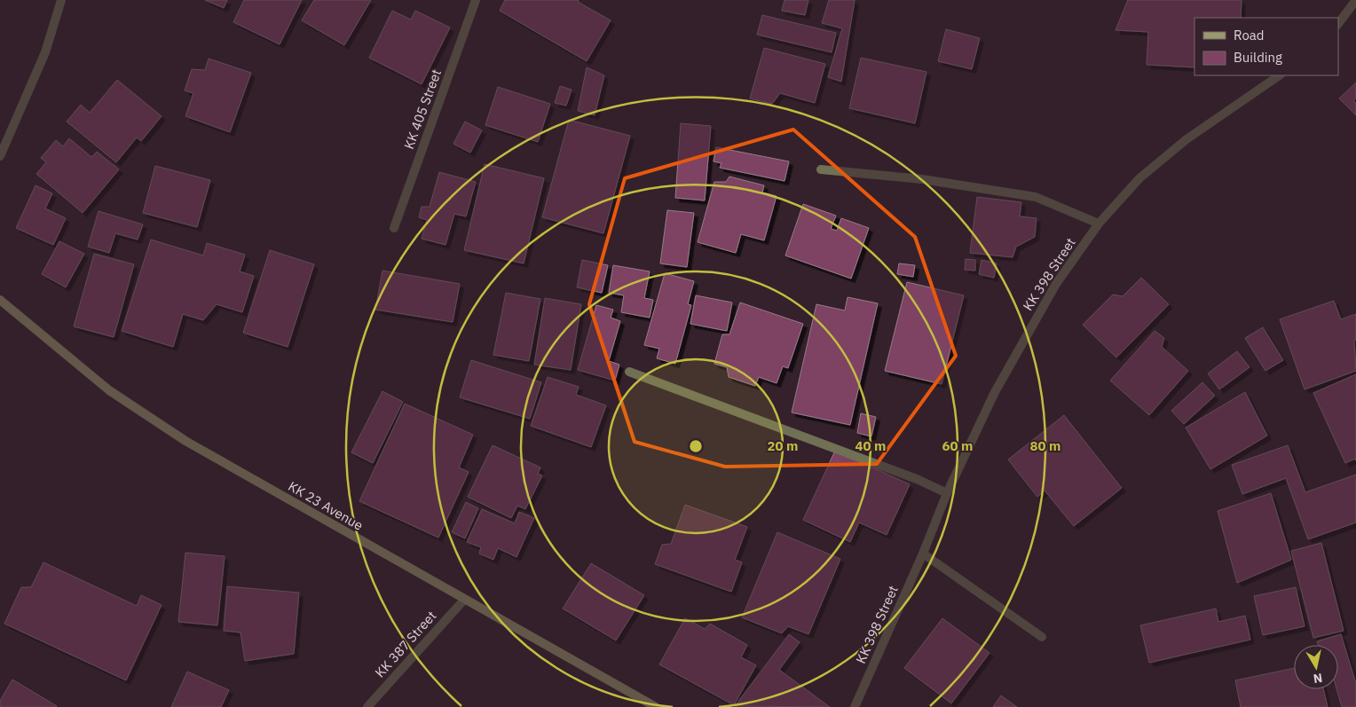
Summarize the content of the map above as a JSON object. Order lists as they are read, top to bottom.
{
  "streets": {
    "main road": ["KK 23 Avenue"],
    "street": ["KK 405 Street", "KK 398 Street", "KK 387 Street"]
  },
  "crossings": [
    ["KK 23 Avenue", "KK 387 Street"]
  ],
  "legend": ["Road", "Building"],
  "north": "bottom",
  "rings": [
    "20 m",
    "40 m",
    "60 m",
    "80 m"
  ]
}
